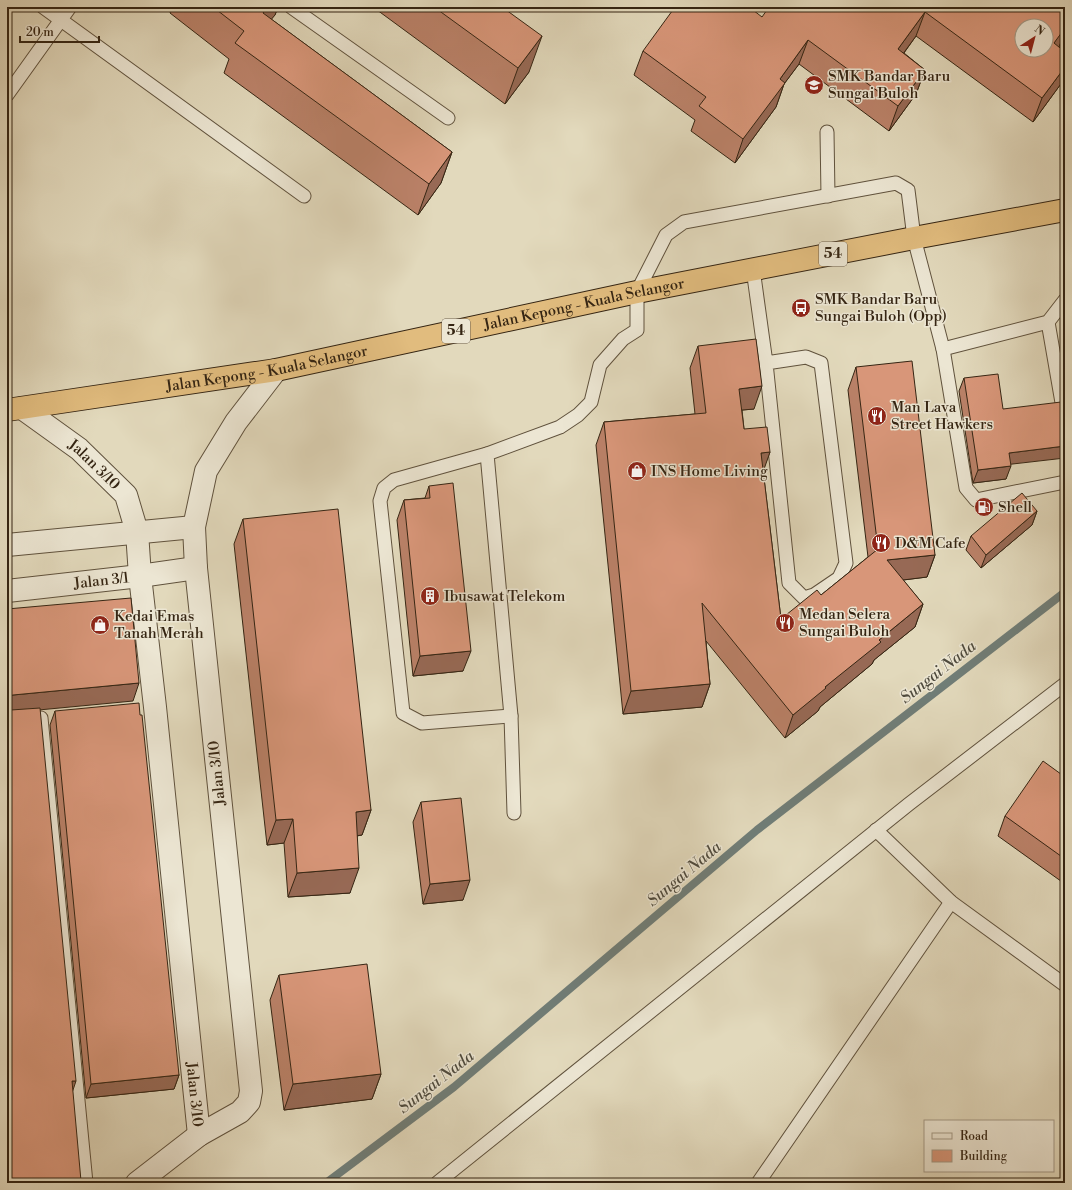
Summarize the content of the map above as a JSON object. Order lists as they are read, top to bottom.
{
  "streets": {
    "highway": ["54", "Jalan Kepong - Kuala Selangor"],
    "street": ["Jalan 3/10", "Jalan 3/1"]
  },
  "crossings": [
    ["Jalan Kepong - Kuala Selangor", "Jalan 3/10"],
    ["Jalan 3/10", "Jalan 3/1"]
  ],
  "water": ["Sungai Nada"],
  "places": {
    "school or university": ["SMK Bandar Baru Sungai Buloh"],
    "bus stop": ["SMK Bandar Baru Sungai Buloh (Opp)"],
    "restaurant": ["Man Lava Street Hawkers", "D&M Cafe", "Medan Selera Sungai Buloh"],
    "shop": ["INS Home Living", "Kedai Emas Tanah Merah"],
    "fuel station": ["Shell"],
    "building": ["Ibusawat Telekom"]
  },
  "legend": ["Road", "Building"],
  "scale_bar": "20 m",
  "north": "top right"
}
